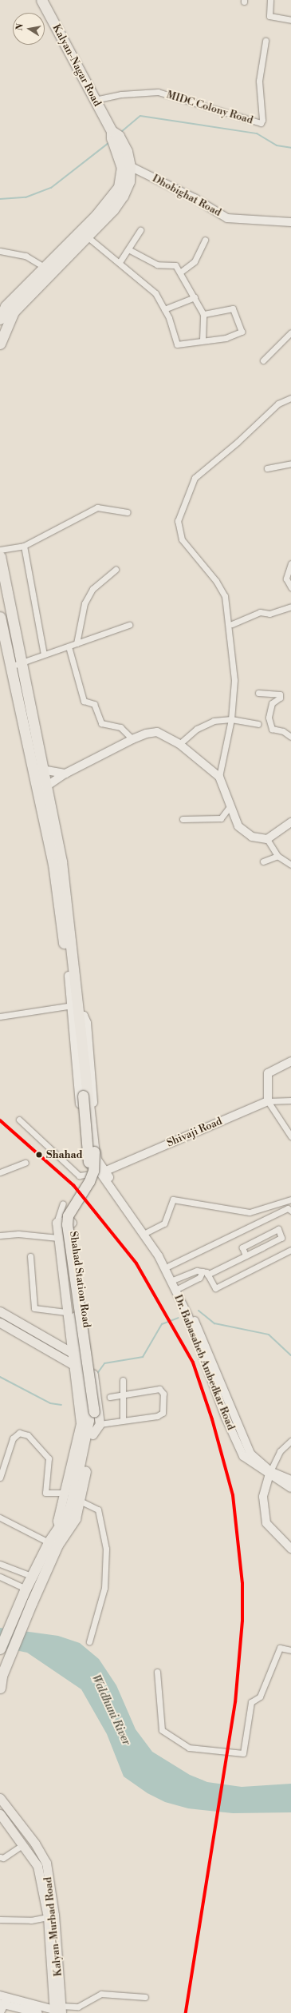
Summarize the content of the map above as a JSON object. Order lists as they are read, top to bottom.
{
  "streets": {
    "highway": ["Kalyan-Nagar Road"],
    "main road": [
      "Dhobighat Road",
      "Shivaji Road",
      "Shahad Station Road",
      "Dr. Babasaheb Ambedkar Road",
      "Kalyan-Murbad Road"
    ],
    "street": ["MIDC Colony Road"]
  },
  "crossings": [
    ["Kalyan-Nagar Road", "MIDC Colony Road"],
    ["Kalyan-Nagar Road", "Dhobighat Road"],
    ["Shivaji Road", "Dr. Babasaheb Ambedkar Road"]
  ],
  "water": ["Waldhuni River"],
  "places": ["Shahad"],
  "north": "left"
}
